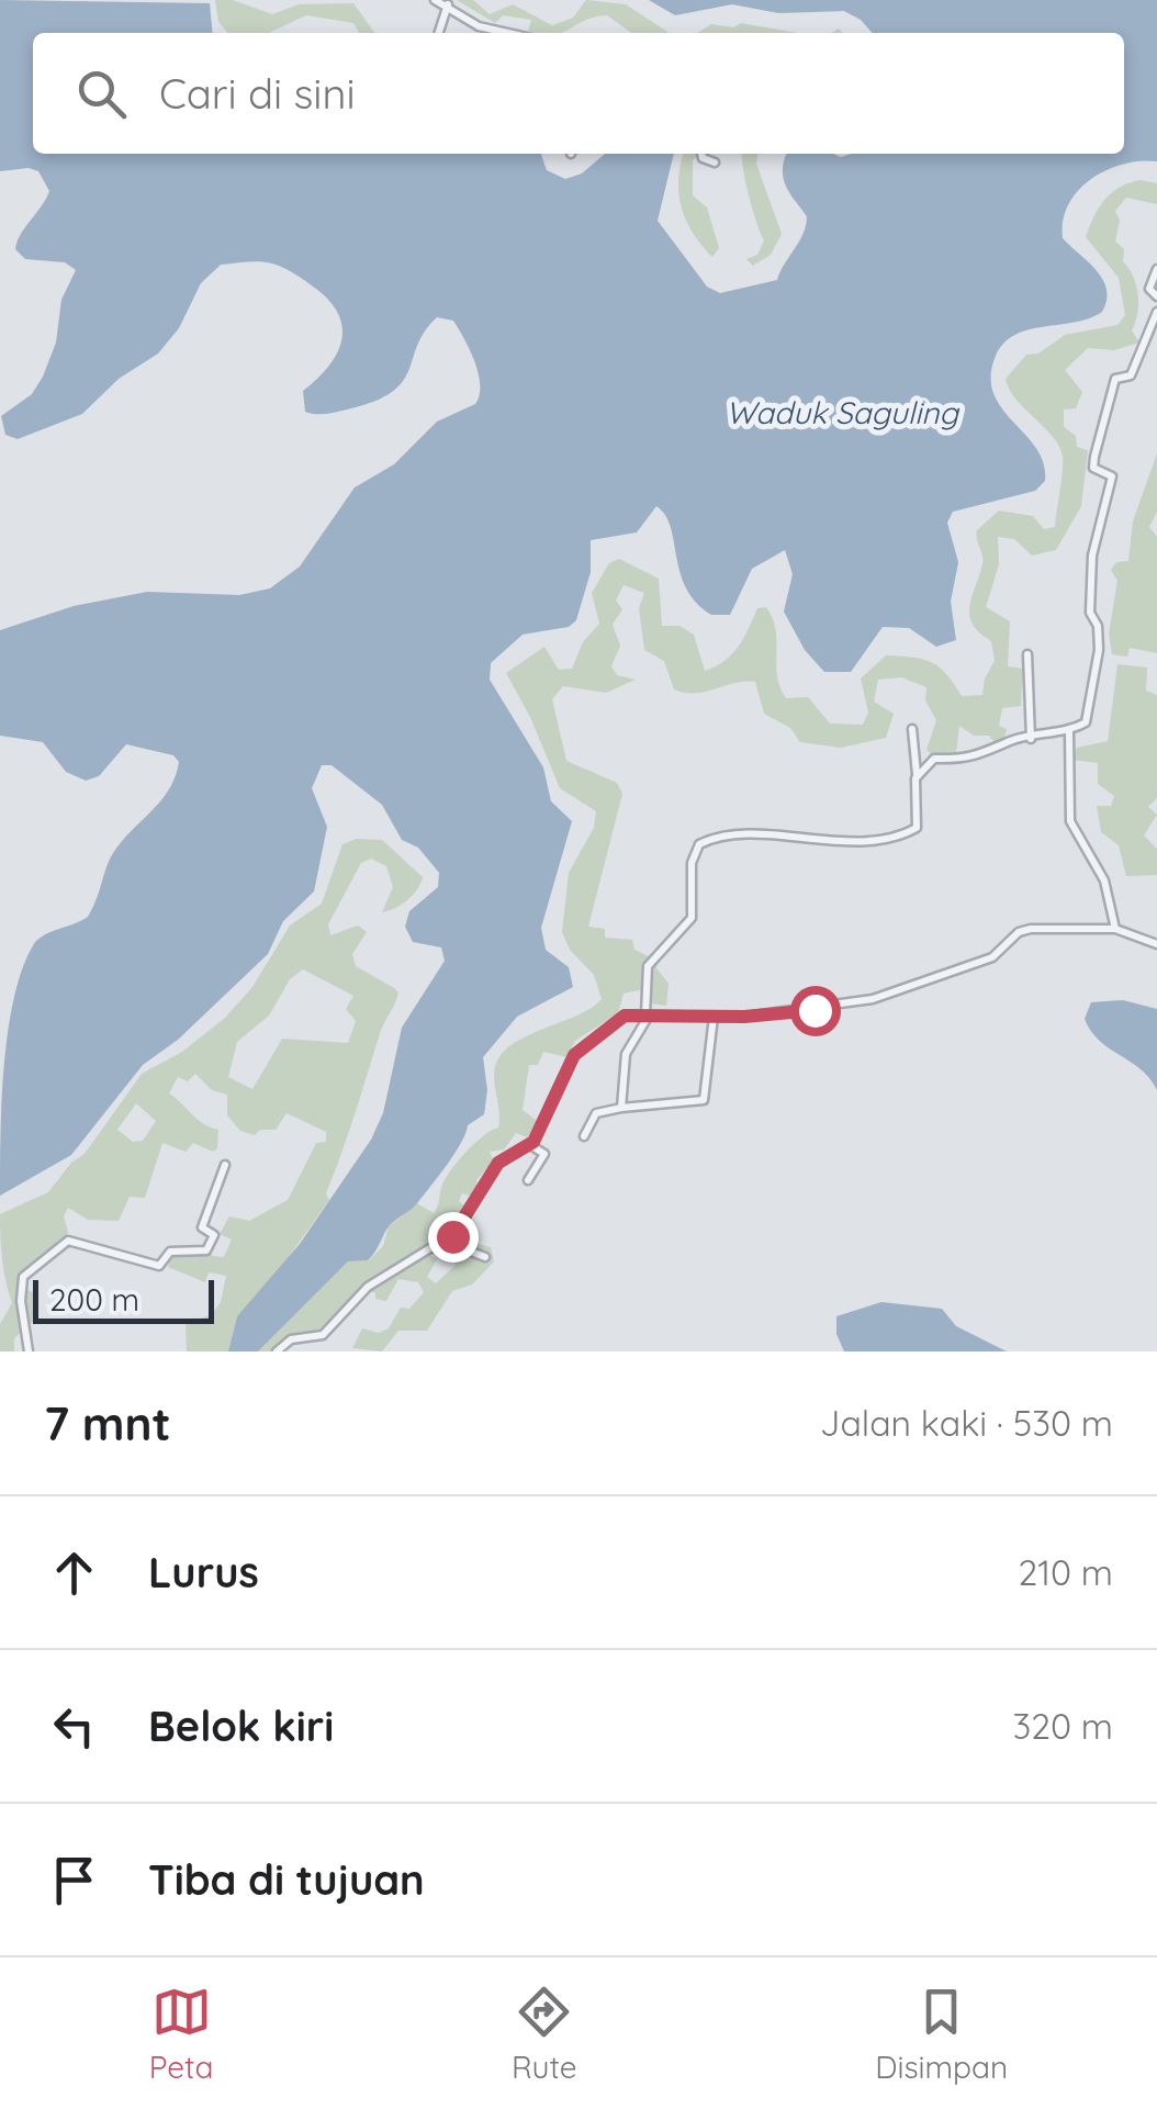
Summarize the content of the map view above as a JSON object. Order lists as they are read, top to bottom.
{
  "water": ["Waduk Saguling"],
  "scale_bar": "200 m",
  "page": {
    "search": "Cari di sini",
    "scale": "200 m",
    "heading": ["7 mnt", "Jalan kaki · 530 m"],
    "list": [
      ["Lurus", "210 m"],
      ["Belok kiri", "320 m"],
      "Tiba di tujuan"
    ],
    "nav": ["Peta", "Rute", "Disimpan"]
  }
}
